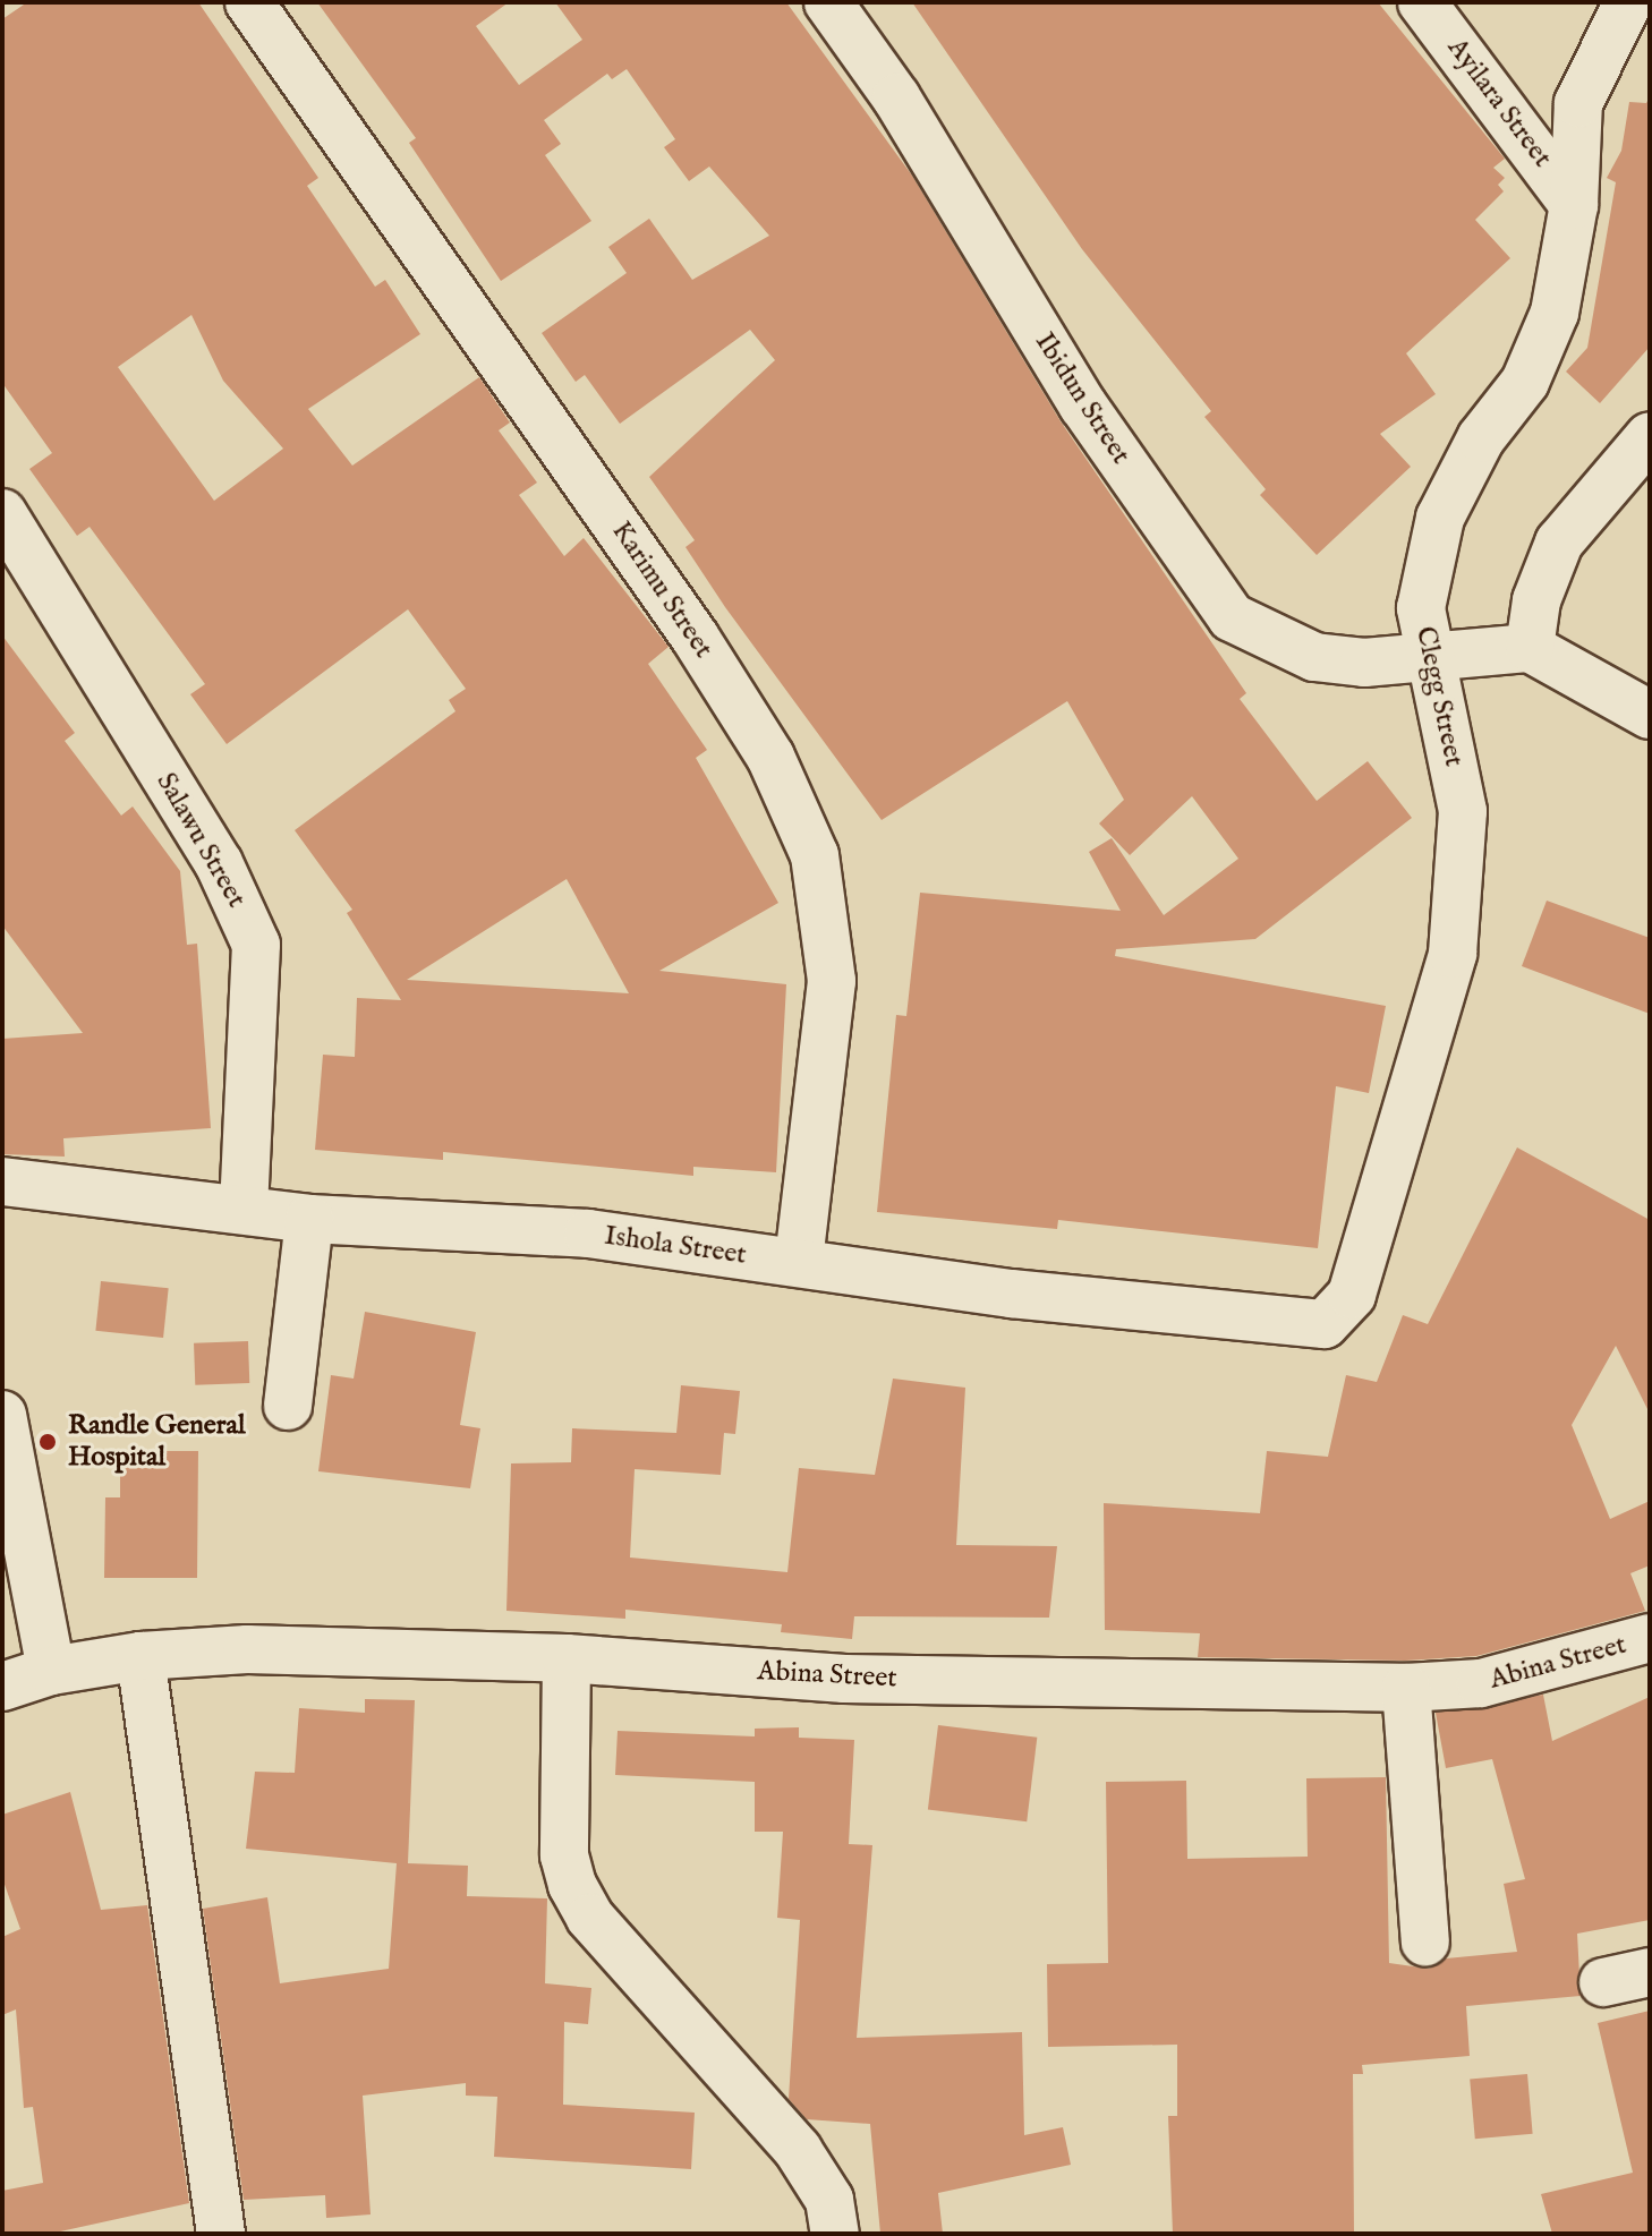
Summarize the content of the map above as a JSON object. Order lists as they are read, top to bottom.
{
  "streets": {
    "street": [
      "Ayilara Street",
      "Ibidun Street",
      "Karimu Street",
      "Clegg Street",
      "Salawu Street",
      "Ishola Street",
      "Abina Street"
    ]
  },
  "crossings": [
    ["Ayilara Street", "Clegg Street"],
    ["Ibidun Street", "Clegg Street"],
    ["Karimu Street", "Ishola Street"],
    ["Clegg Street", "Ishola Street"],
    ["Salawu Street", "Ishola Street"]
  ],
  "places": ["Randle General Hospital"]
}
